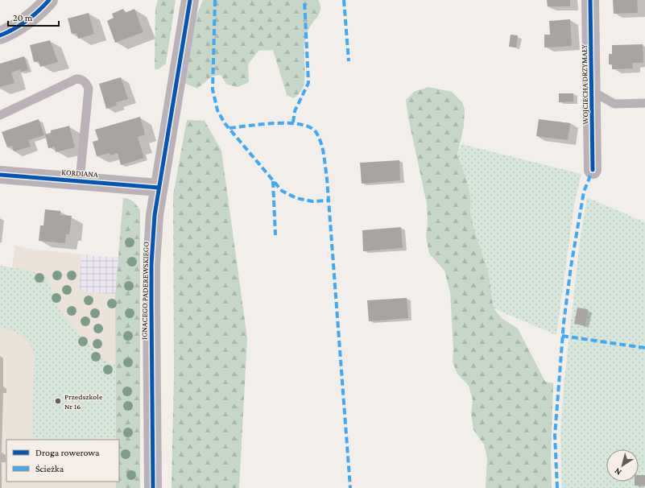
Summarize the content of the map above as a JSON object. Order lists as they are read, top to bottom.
{
  "streets": {
    "street": ["WOJCIECHA DRZYMAŁY", "KORDIANA", "IGNACEGO PADEREWSKIEGO"]
  },
  "crossings": [
    ["KORDIANA", "IGNACEGO PADEREWSKIEGO"]
  ],
  "places": ["Przedszkole Nr 16"],
  "legend": ["Droga rowerowa", "Ścieżka"],
  "scale_bar": "20 m",
  "north": "bottom left"
}
